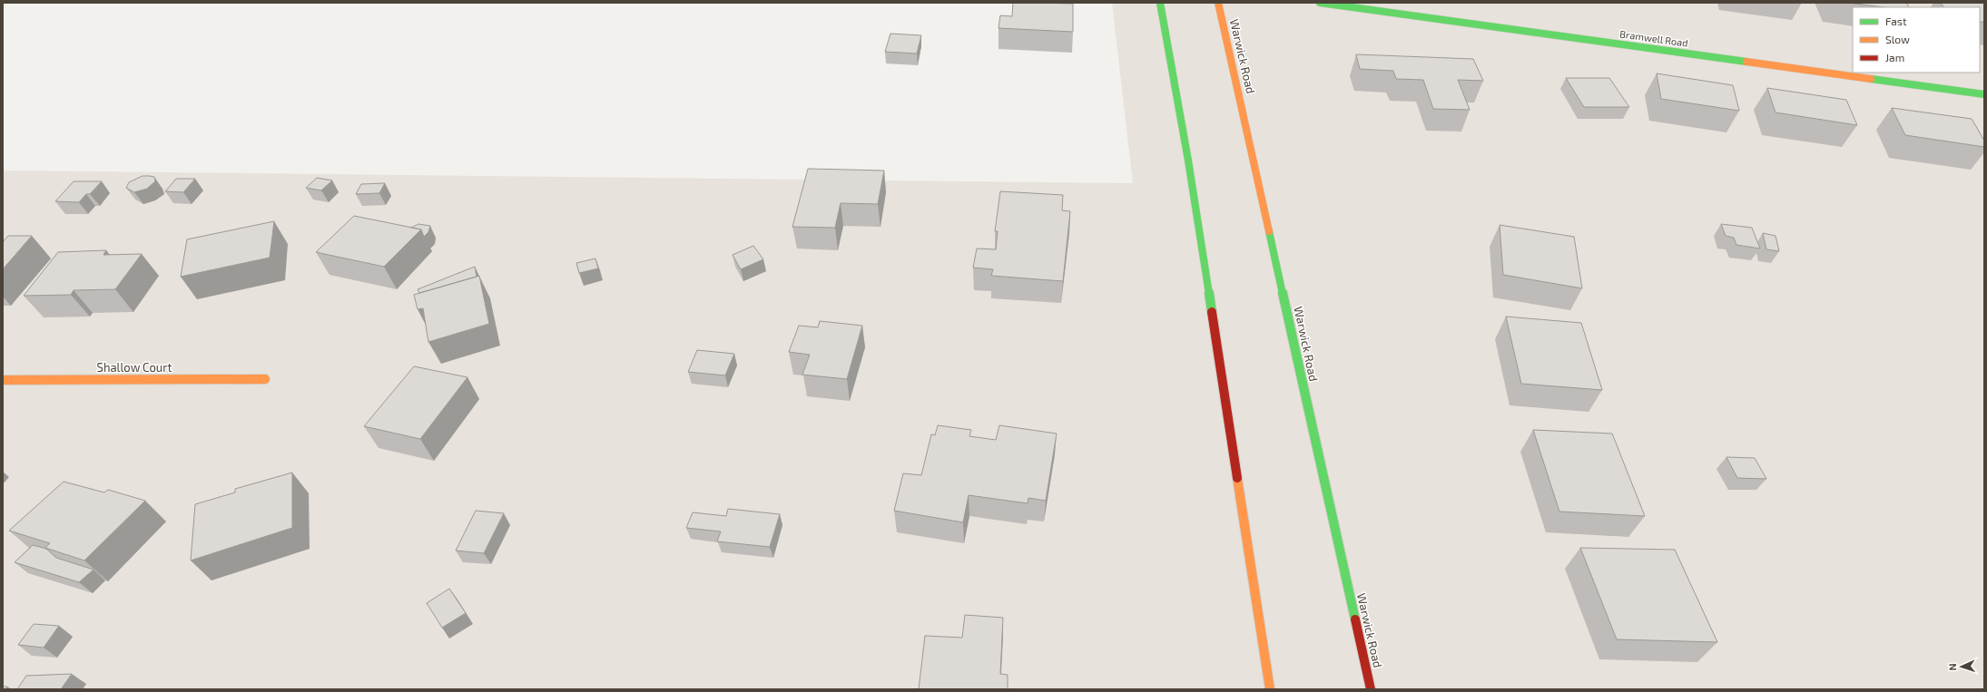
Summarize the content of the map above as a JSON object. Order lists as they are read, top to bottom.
{
  "streets": {
    "main road": ["Bramwell Road", "Warwick Road", "Shallow Court"]
  },
  "legend": ["Fast", "Slow", "Jam"],
  "north": "left"
}
